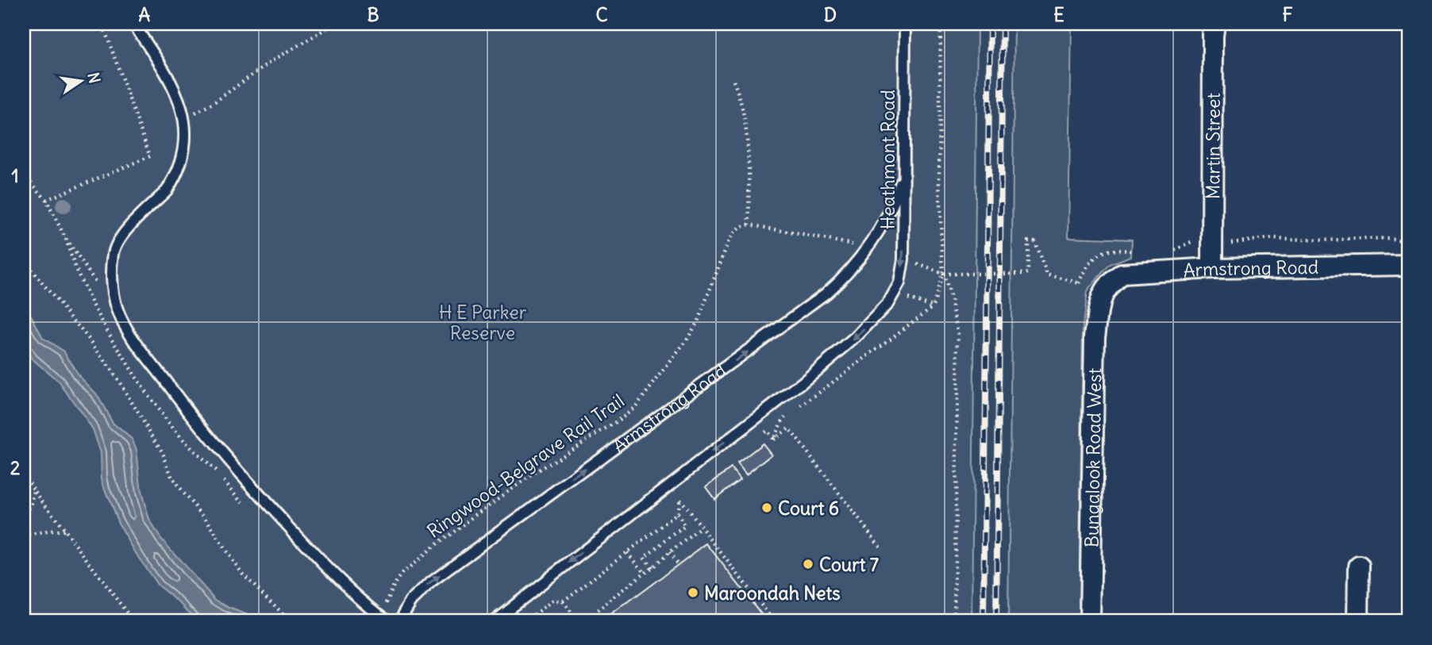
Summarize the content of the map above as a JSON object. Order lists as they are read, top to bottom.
{
  "streets": {
    "street": ["Martin Street", "Armstrong Road", "Bungalook Road West"],
    "lane": ["Heathmont Road"],
    "path": ["Ringwood-Belgrave Rail Trail"]
  },
  "crossings": [
    ["Martin Street", "Armstrong Road"],
    ["Heathmont Road", "Armstrong Road"],
    ["Armstrong Road", "Bungalook Road West"]
  ],
  "parks": ["H E Parker Reserve"],
  "places": ["Court 6", "Court 7", "Maroondah Nets"],
  "north": "right",
  "grid": {
    "columns": [
      "A",
      "B",
      "C",
      "D",
      "E",
      "F"
    ],
    "rows": ["1", "2"]
  }
}
